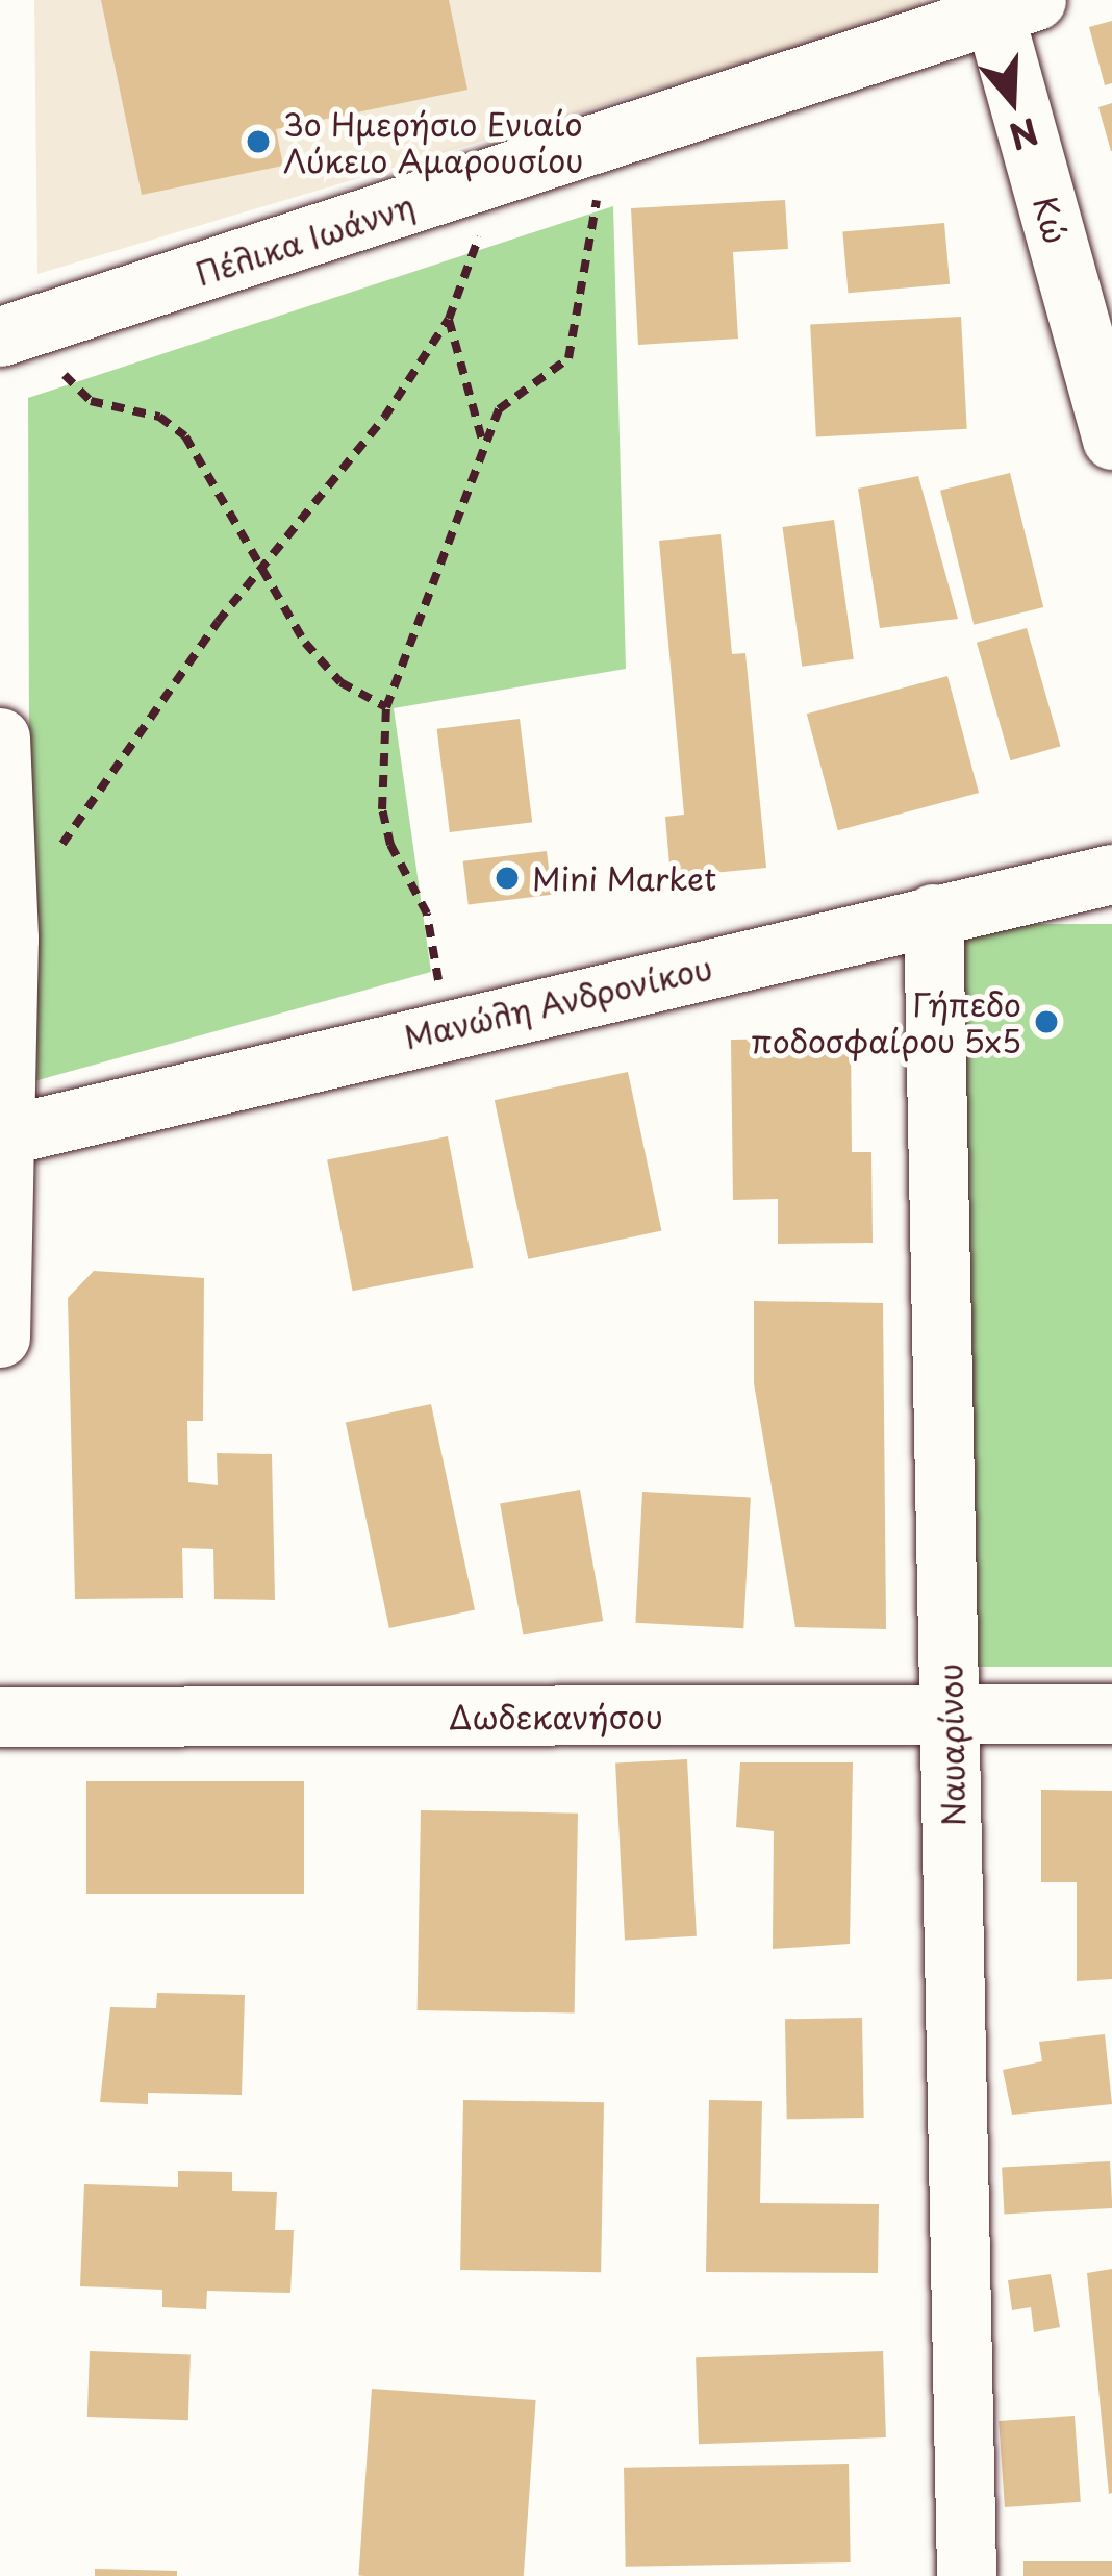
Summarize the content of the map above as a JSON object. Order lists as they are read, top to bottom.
{
  "streets": {
    "street": [
      "Κώ",
      "Πέλικα Ιωάννη",
      "Μανώλη Ανδρονίκου",
      "Δωδεκανήσου",
      "Ναυαρίνου"
    ]
  },
  "crossings": [
    ["Κώ", "Πέλικα Ιωάννη"],
    ["Μανώλη Ανδρονίκου", "Ναυαρίνου"],
    ["Δωδεκανήσου", "Ναυαρίνου"]
  ],
  "places": ["3ο Ημερήσιο Ενιαίο Λύκειο Αμαρουσίου", "Mini Market", "Γήπεδο ποδοσφαίρου 5x5"],
  "north": "bottom"
}
